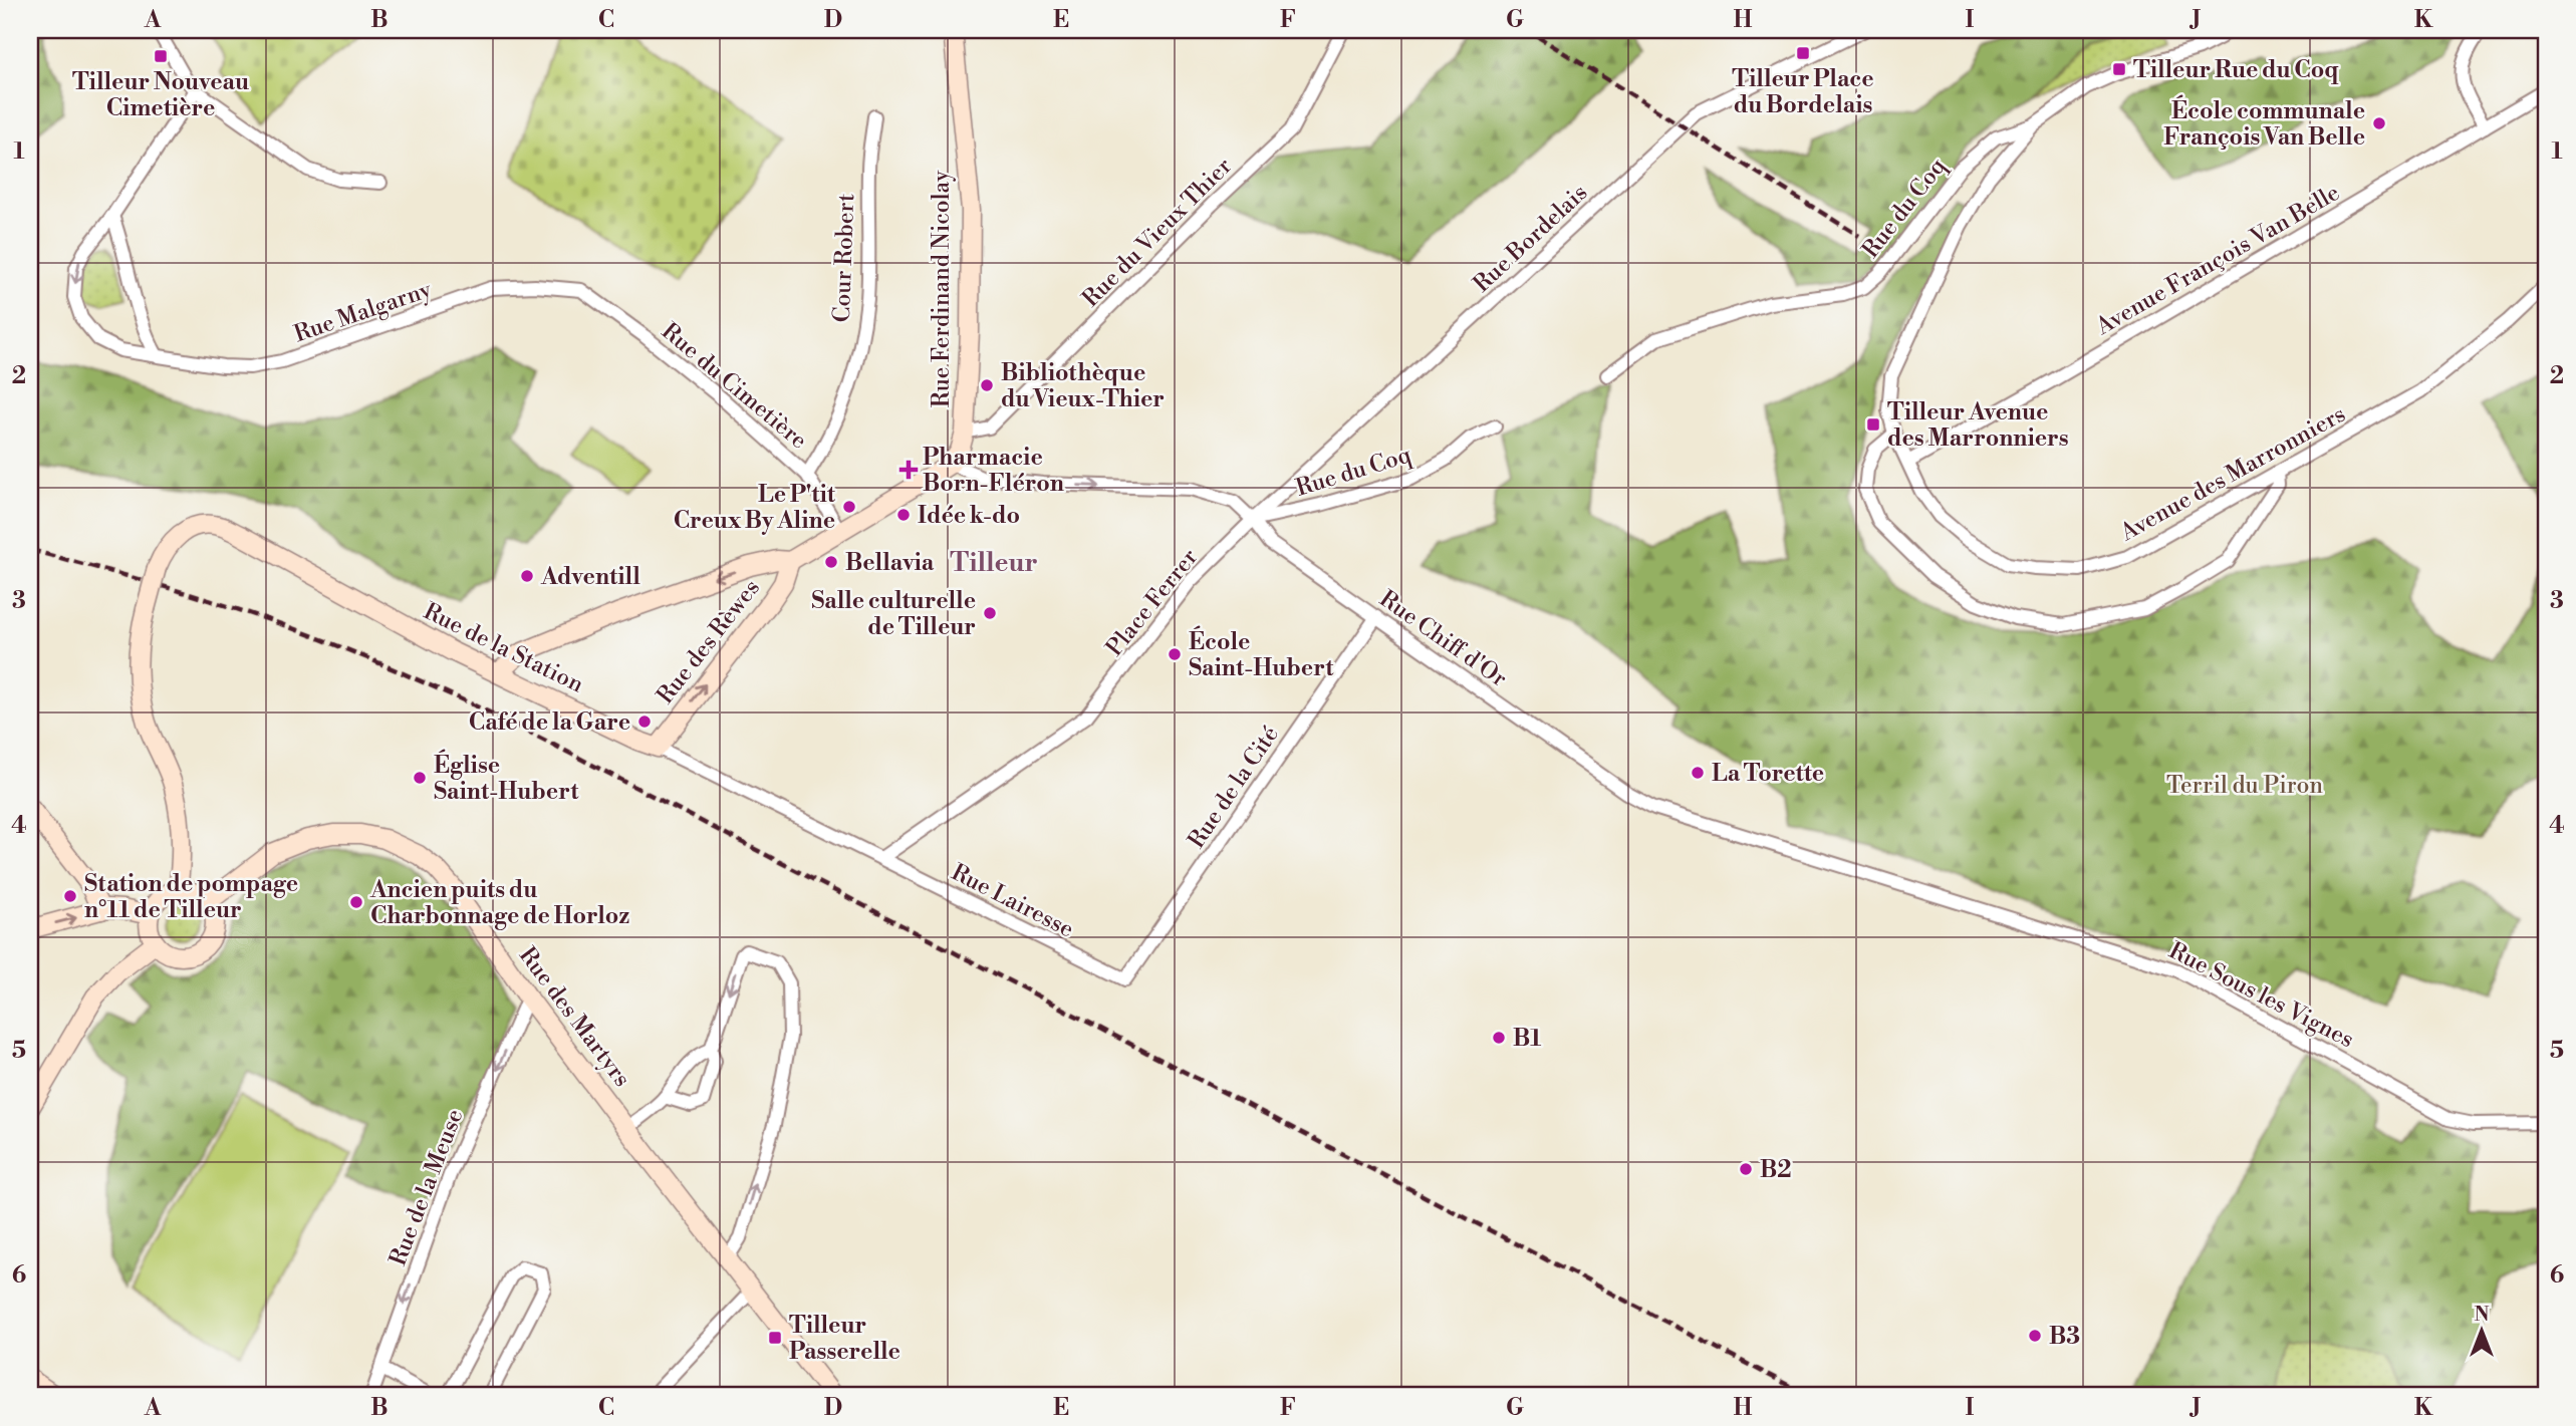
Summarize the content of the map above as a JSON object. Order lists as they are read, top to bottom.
{
  "streets": {
    "street": [
      "Rue du Coq",
      "Rue du Vieux Thier",
      "Rue Bordelais",
      "Cour Robert",
      "Avenue François Van Belle",
      "Rue Ferdinand Nicolay",
      "Rue Malgarny",
      "Rue du Cimetière",
      "Avenue des Marronniers",
      "Place Ferrer",
      "Rue Chiff d'Or",
      "Rue des Rèwes",
      "Rue de la Station",
      "Rue de la Cité",
      "Rue Lairesse",
      "Rue Sous les Vignes",
      "Rue des Martyrs",
      "Rue de la Meuse"
    ]
  },
  "crossings": [
    ["Rue du Coq", "Rue Bordelais"],
    ["Rue du Coq", "Avenue des Marronniers"],
    ["Rue du Coq", "Place Ferrer"],
    ["Rue du Coq", "Rue Chiff d'Or"],
    ["Rue du Vieux Thier", "Rue Ferdinand Nicolay"],
    ["Rue Bordelais", "Place Ferrer"],
    ["Rue Bordelais", "Rue Chiff d'Or"],
    ["Cour Robert", "Rue du Cimetière"],
    ["Avenue François Van Belle", "Avenue des Marronniers"],
    ["Rue Ferdinand Nicolay", "Rue Chiff d'Or"],
    ["Rue Malgarny", "Rue du Cimetière"],
    ["Place Ferrer", "Rue Chiff d'Or"],
    ["Place Ferrer", "Rue de la Station"],
    ["Place Ferrer", "Rue Lairesse"],
    ["Rue Chiff d'Or", "Rue de la Cité"],
    ["Rue Chiff d'Or", "Rue Sous les Vignes"],
    ["Rue des Rèwes", "Rue de la Station"],
    ["Rue de la Station", "Rue Lairesse"],
    ["Rue de la Station", "Rue des Martyrs"],
    ["Rue de la Cité", "Rue Lairesse"],
    ["Rue des Martyrs", "Rue de la Meuse"]
  ],
  "one_way": ["Rue des Rèwes", "Rue de la Meuse"],
  "districts": ["Tilleur"],
  "parks": ["Terril du Piron"],
  "places": {
    "transit": [
      "Tilleur Place du Bordelais",
      "Tilleur Nouveau Cimetière",
      "Tilleur Rue du Coq",
      "Tilleur Avenue des Marronniers",
      "Tilleur Passerelle"
    ],
    "other": [
      "École communale François Van Belle",
      "Bibliothèque du Vieux-Thier",
      "Le P'tit Creux By Aline",
      "Idée k-do",
      "Bellavia",
      "Adventill",
      "Salle culturelle de Tilleur",
      "École Saint-Hubert",
      "Café de la Gare",
      "La Torette",
      "Église Saint-Hubert",
      "Station de pompage n°11 de Tilleur",
      "Ancien puits du Charbonnage de Horloz",
      "B1",
      "B2",
      "B3"
    ],
    "health": ["Pharmacie Born-Fléron"]
  },
  "north": "top",
  "grid": {
    "columns": [
      "A",
      "B",
      "C",
      "D",
      "E",
      "F",
      "G",
      "H",
      "I",
      "J",
      "K"
    ],
    "rows": [
      "1",
      "2",
      "3",
      "4",
      "5",
      "6"
    ]
  }
}
